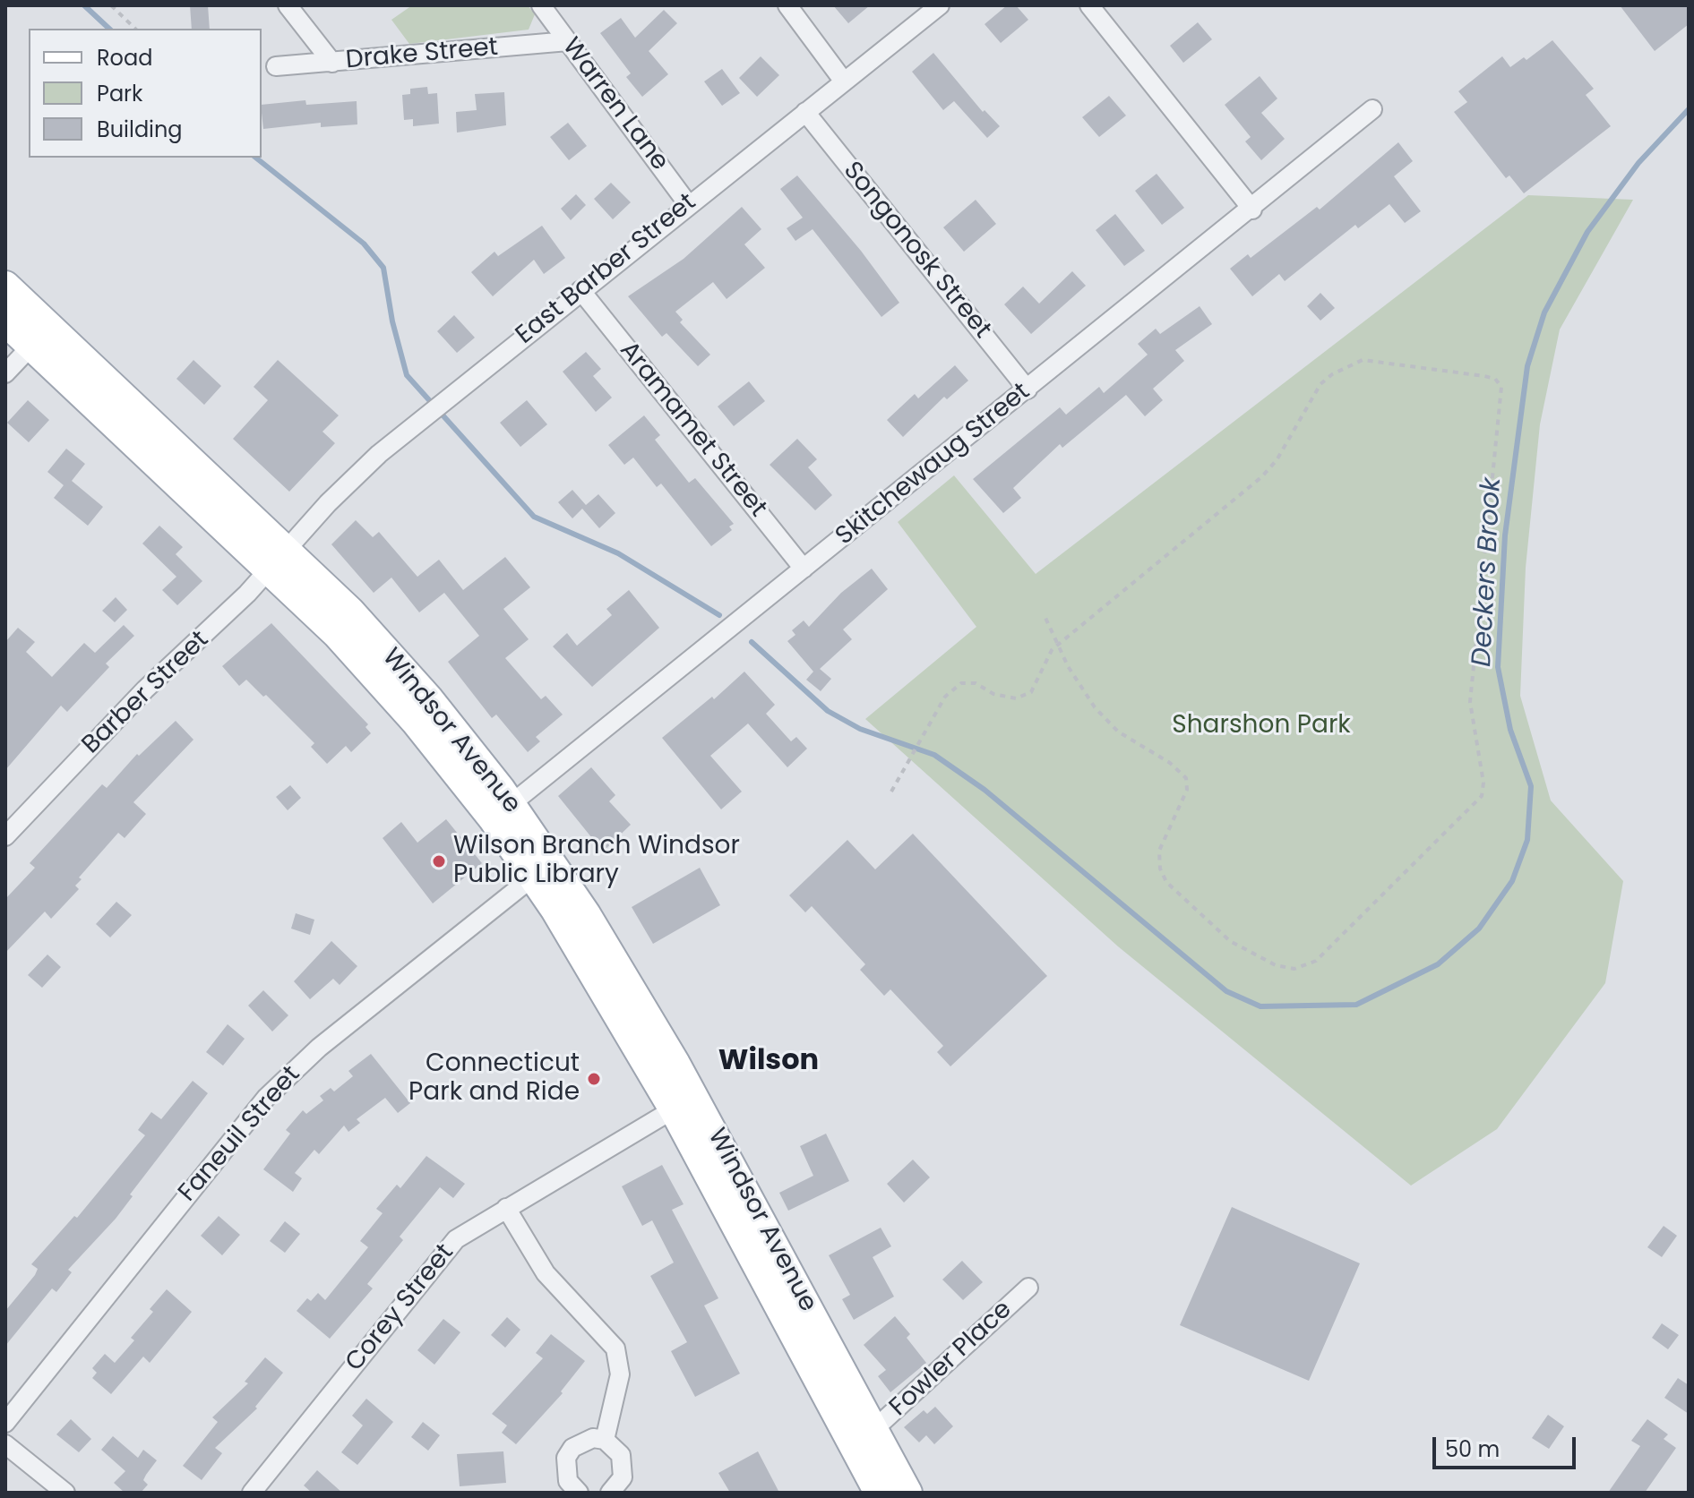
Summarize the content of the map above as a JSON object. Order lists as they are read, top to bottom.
{
  "streets": {
    "main road": ["Windsor Avenue"],
    "street": [
      "Drake Street",
      "Warren Lane",
      "Songonosk Street",
      "East Barber Street",
      "Aramamet Street",
      "Skitchewaug Street",
      "Barber Street",
      "Faneuil Street",
      "Corey Street",
      "Fowler Place"
    ]
  },
  "crossings": [
    ["Drake Street", "Warren Lane"],
    ["Warren Lane", "East Barber Street"],
    ["Songonosk Street", "East Barber Street"],
    ["Songonosk Street", "Skitchewaug Street"],
    ["East Barber Street", "Aramamet Street"],
    ["East Barber Street", "Barber Street"],
    ["East Barber Street", "Windsor Avenue"],
    ["Aramamet Street", "Skitchewaug Street"],
    ["Skitchewaug Street", "Windsor Avenue"],
    ["Barber Street", "Windsor Avenue"],
    ["Windsor Avenue", "Faneuil Street"],
    ["Windsor Avenue", "Corey Street"],
    ["Windsor Avenue", "Fowler Place"]
  ],
  "districts": ["Wilson"],
  "water": ["Deckers Brook"],
  "parks": ["Sharshon Park"],
  "places": ["Wilson Branch Windsor Public Library", "Connecticut Park and Ride"],
  "legend": ["Road", "Park", "Building"],
  "scale_bar": "50 m"
}
